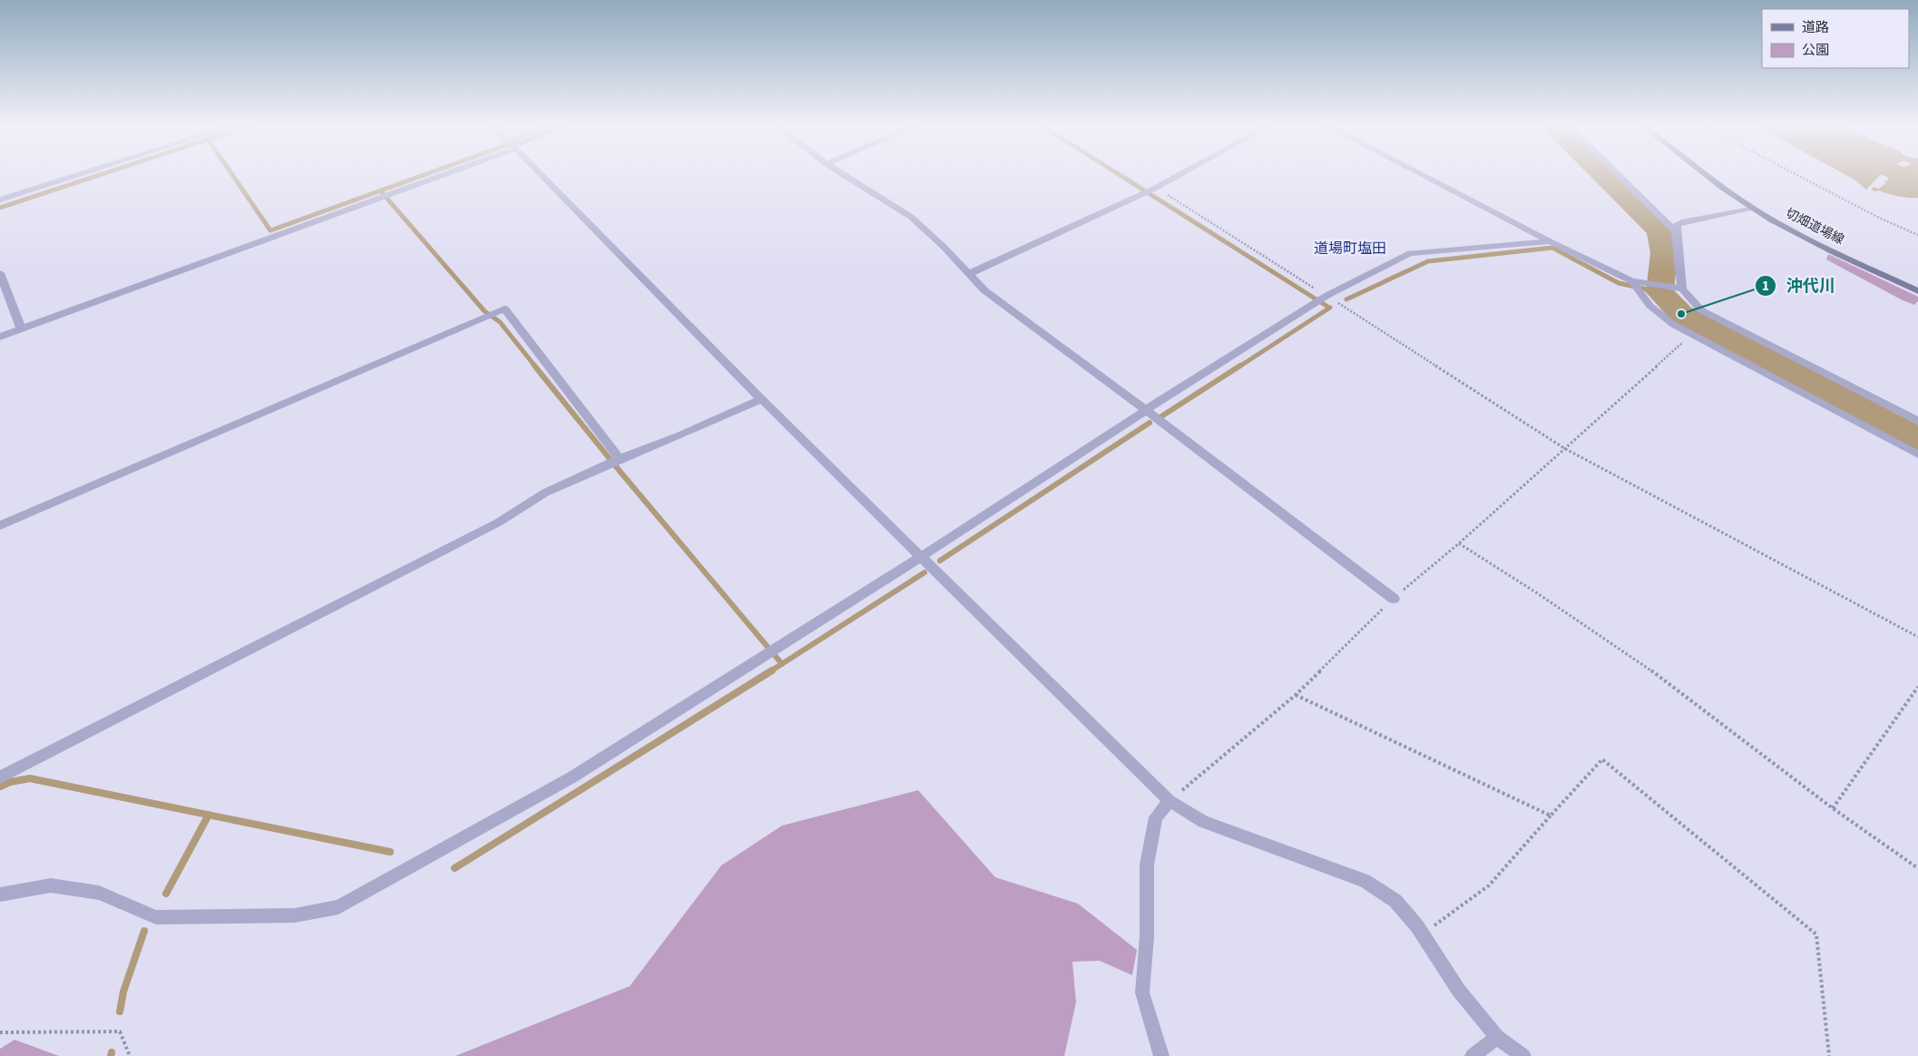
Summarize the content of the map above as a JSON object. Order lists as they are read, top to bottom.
{
  "streets": {
    "main road": ["切畑道場線"]
  },
  "districts": ["道場町塩田"],
  "places": ["沖代川"],
  "legend": ["道路", "公園"]
}
